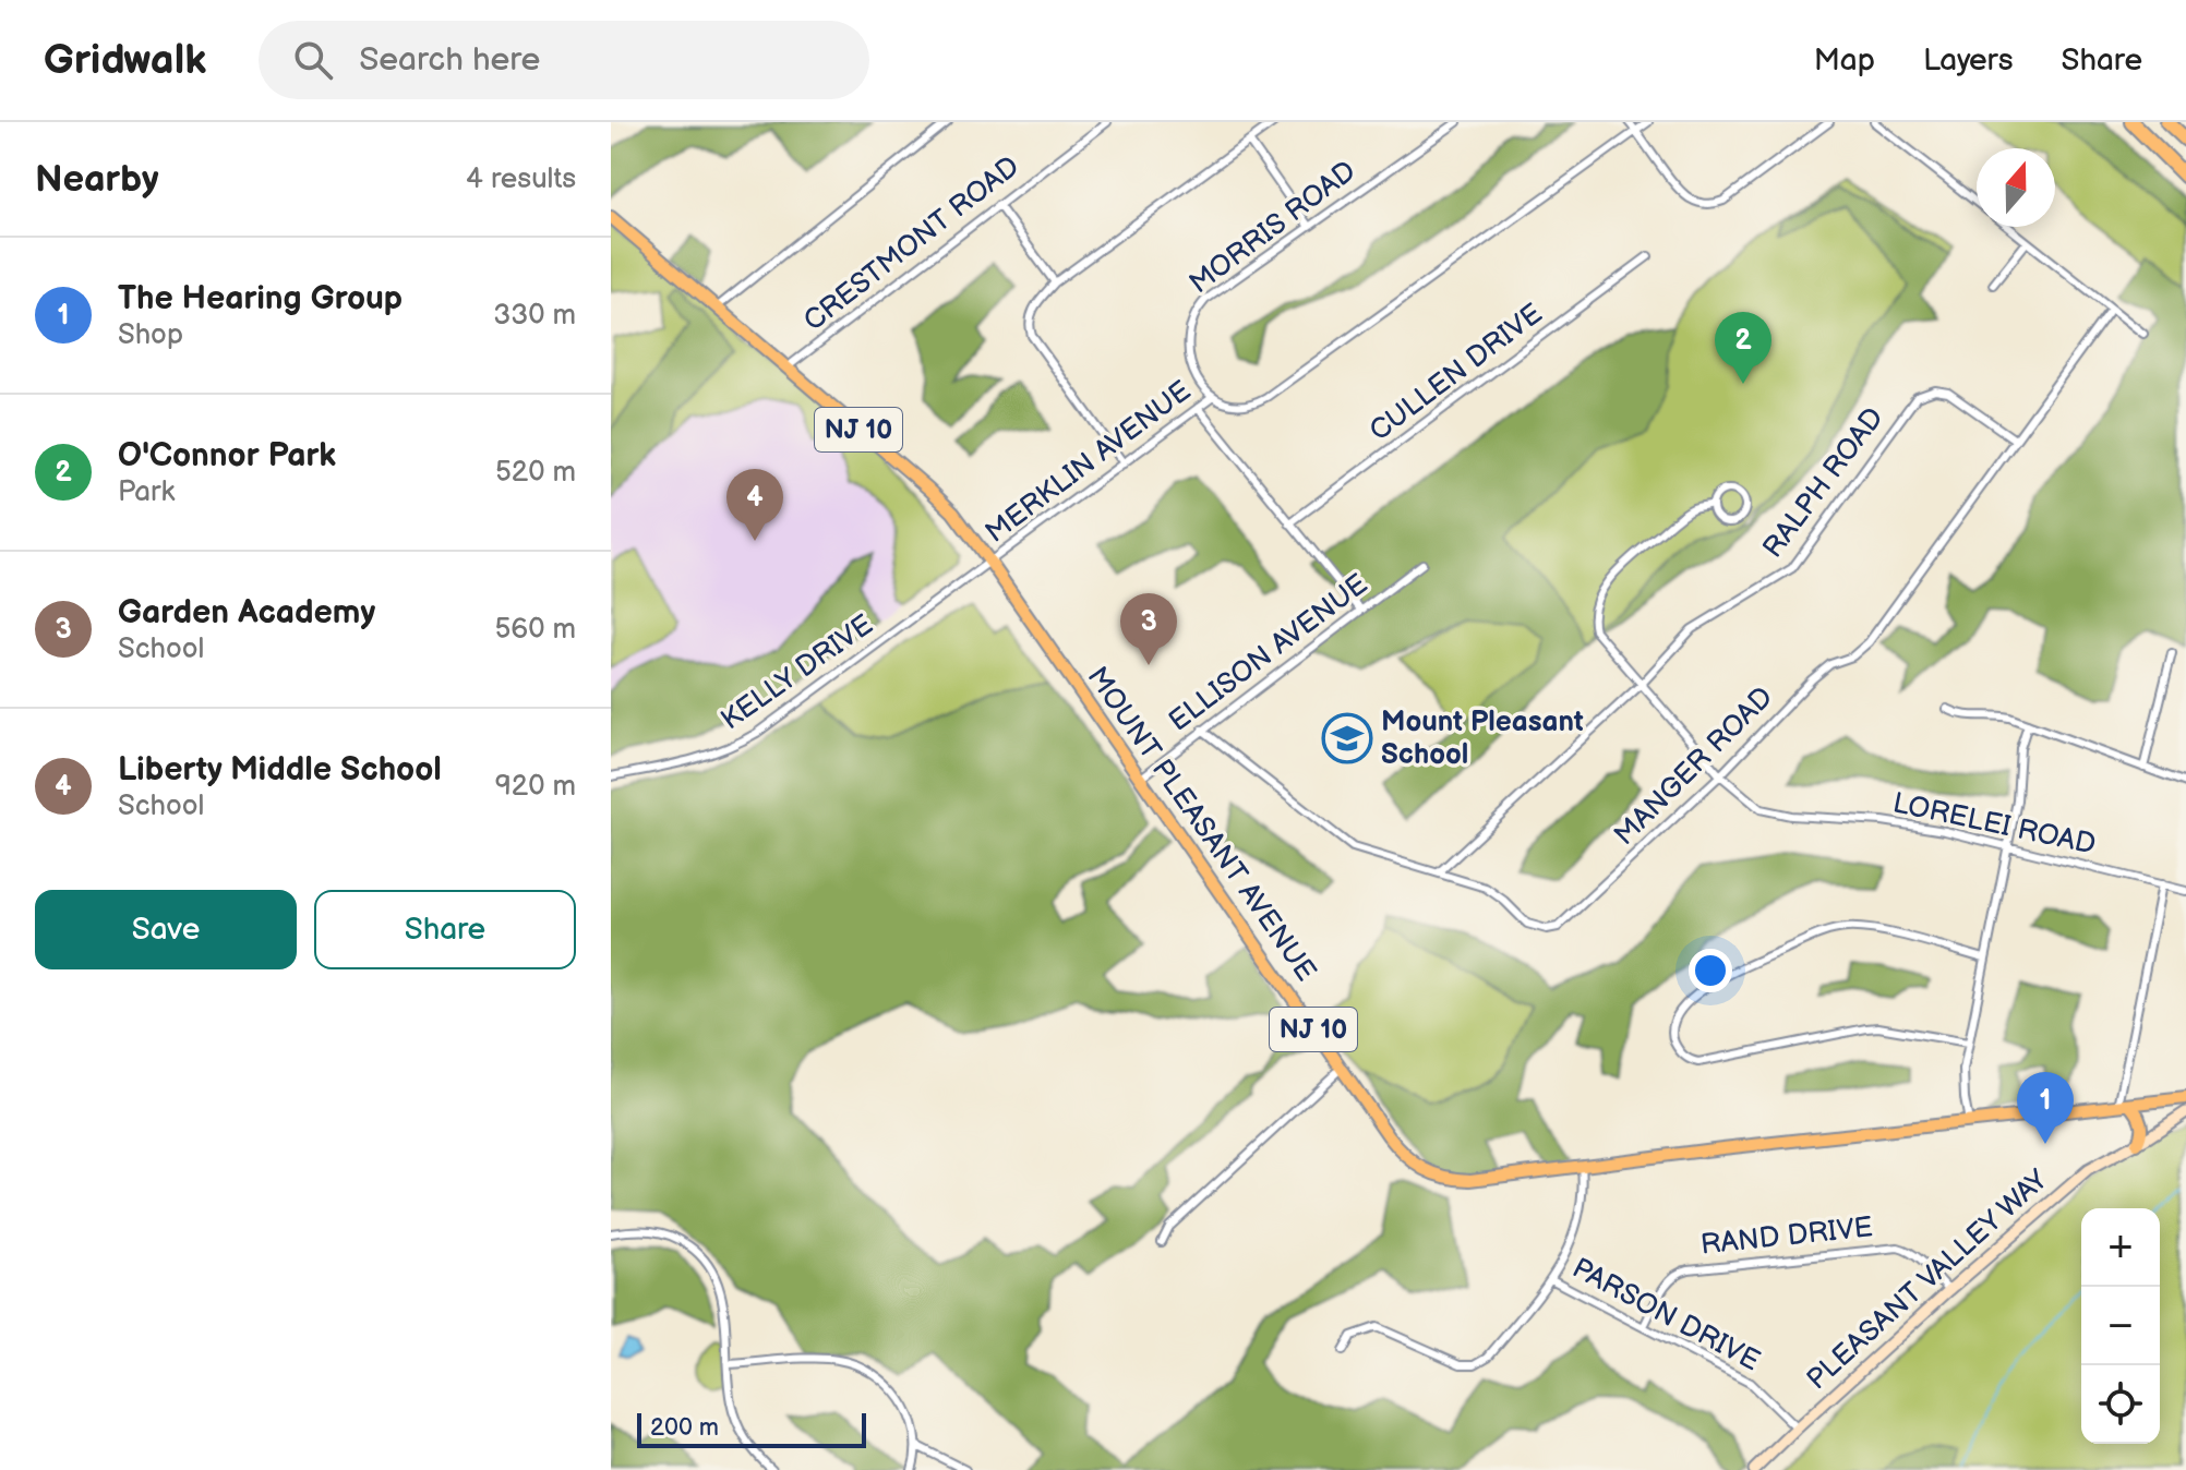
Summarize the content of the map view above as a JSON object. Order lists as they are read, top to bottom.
{
  "streets": {
    "main road": ["NJ 10", "MOUNT PLEASANT AVENUE", "PLEASANT VALLEY WAY"],
    "street": [
      "MORRIS ROAD",
      "CRESTMONT ROAD",
      "CULLEN DRIVE",
      "MERKLIN AVENUE",
      "RALPH ROAD",
      "ELLISON AVENUE",
      "KELLY DRIVE",
      "MANGER ROAD",
      "LORELEI ROAD",
      "RAND DRIVE",
      "PARSON DRIVE"
    ]
  },
  "crossings": [
    ["MORRIS ROAD", "MERKLIN AVENUE"],
    ["CRESTMONT ROAD", "MOUNT PLEASANT AVENUE"],
    ["NJ 10", "MOUNT PLEASANT AVENUE"],
    ["MERKLIN AVENUE", "KELLY DRIVE"],
    ["MERKLIN AVENUE", "MOUNT PLEASANT AVENUE"],
    ["RALPH ROAD", "MANGER ROAD"],
    ["RALPH ROAD", "LORELEI ROAD"],
    ["ELLISON AVENUE", "MANGER ROAD"],
    ["ELLISON AVENUE", "MOUNT PLEASANT AVENUE"],
    ["KELLY DRIVE", "MOUNT PLEASANT AVENUE"],
    ["MANGER ROAD", "LORELEI ROAD"],
    ["RAND DRIVE", "PLEASANT VALLEY WAY"],
    ["RAND DRIVE", "PARSON DRIVE"],
    ["PLEASANT VALLEY WAY", "PARSON DRIVE"]
  ],
  "places": {
    "school or university": ["Mount Pleasant School"]
  },
  "scale_bar": "200 m",
  "north": "top",
  "page": {
    "header": "Gridwalk",
    "search": "Search here",
    "nav": ["Map", "Layers", "Share"],
    "heading": ["Nearby", "4 results"],
    "list": [
      {
        "mark": "1",
        "name": "The Hearing Group",
        "note": "Shop",
        "value": "330 m"
      },
      {
        "mark": "2",
        "name": "O'Connor Park",
        "note": "Park",
        "value": "520 m"
      },
      {
        "mark": "3",
        "name": "Garden Academy",
        "note": "School",
        "value": "560 m"
      },
      {
        "mark": "4",
        "name": "Liberty Middle School",
        "note": "School",
        "value": "920 m"
      }
    ],
    "pins": [
      "2",
      "4",
      "3",
      "1"
    ],
    "buttons": ["Save", "Share"],
    "map_buttons": ["+", "−"],
    "scale": "200 m"
  }
}
